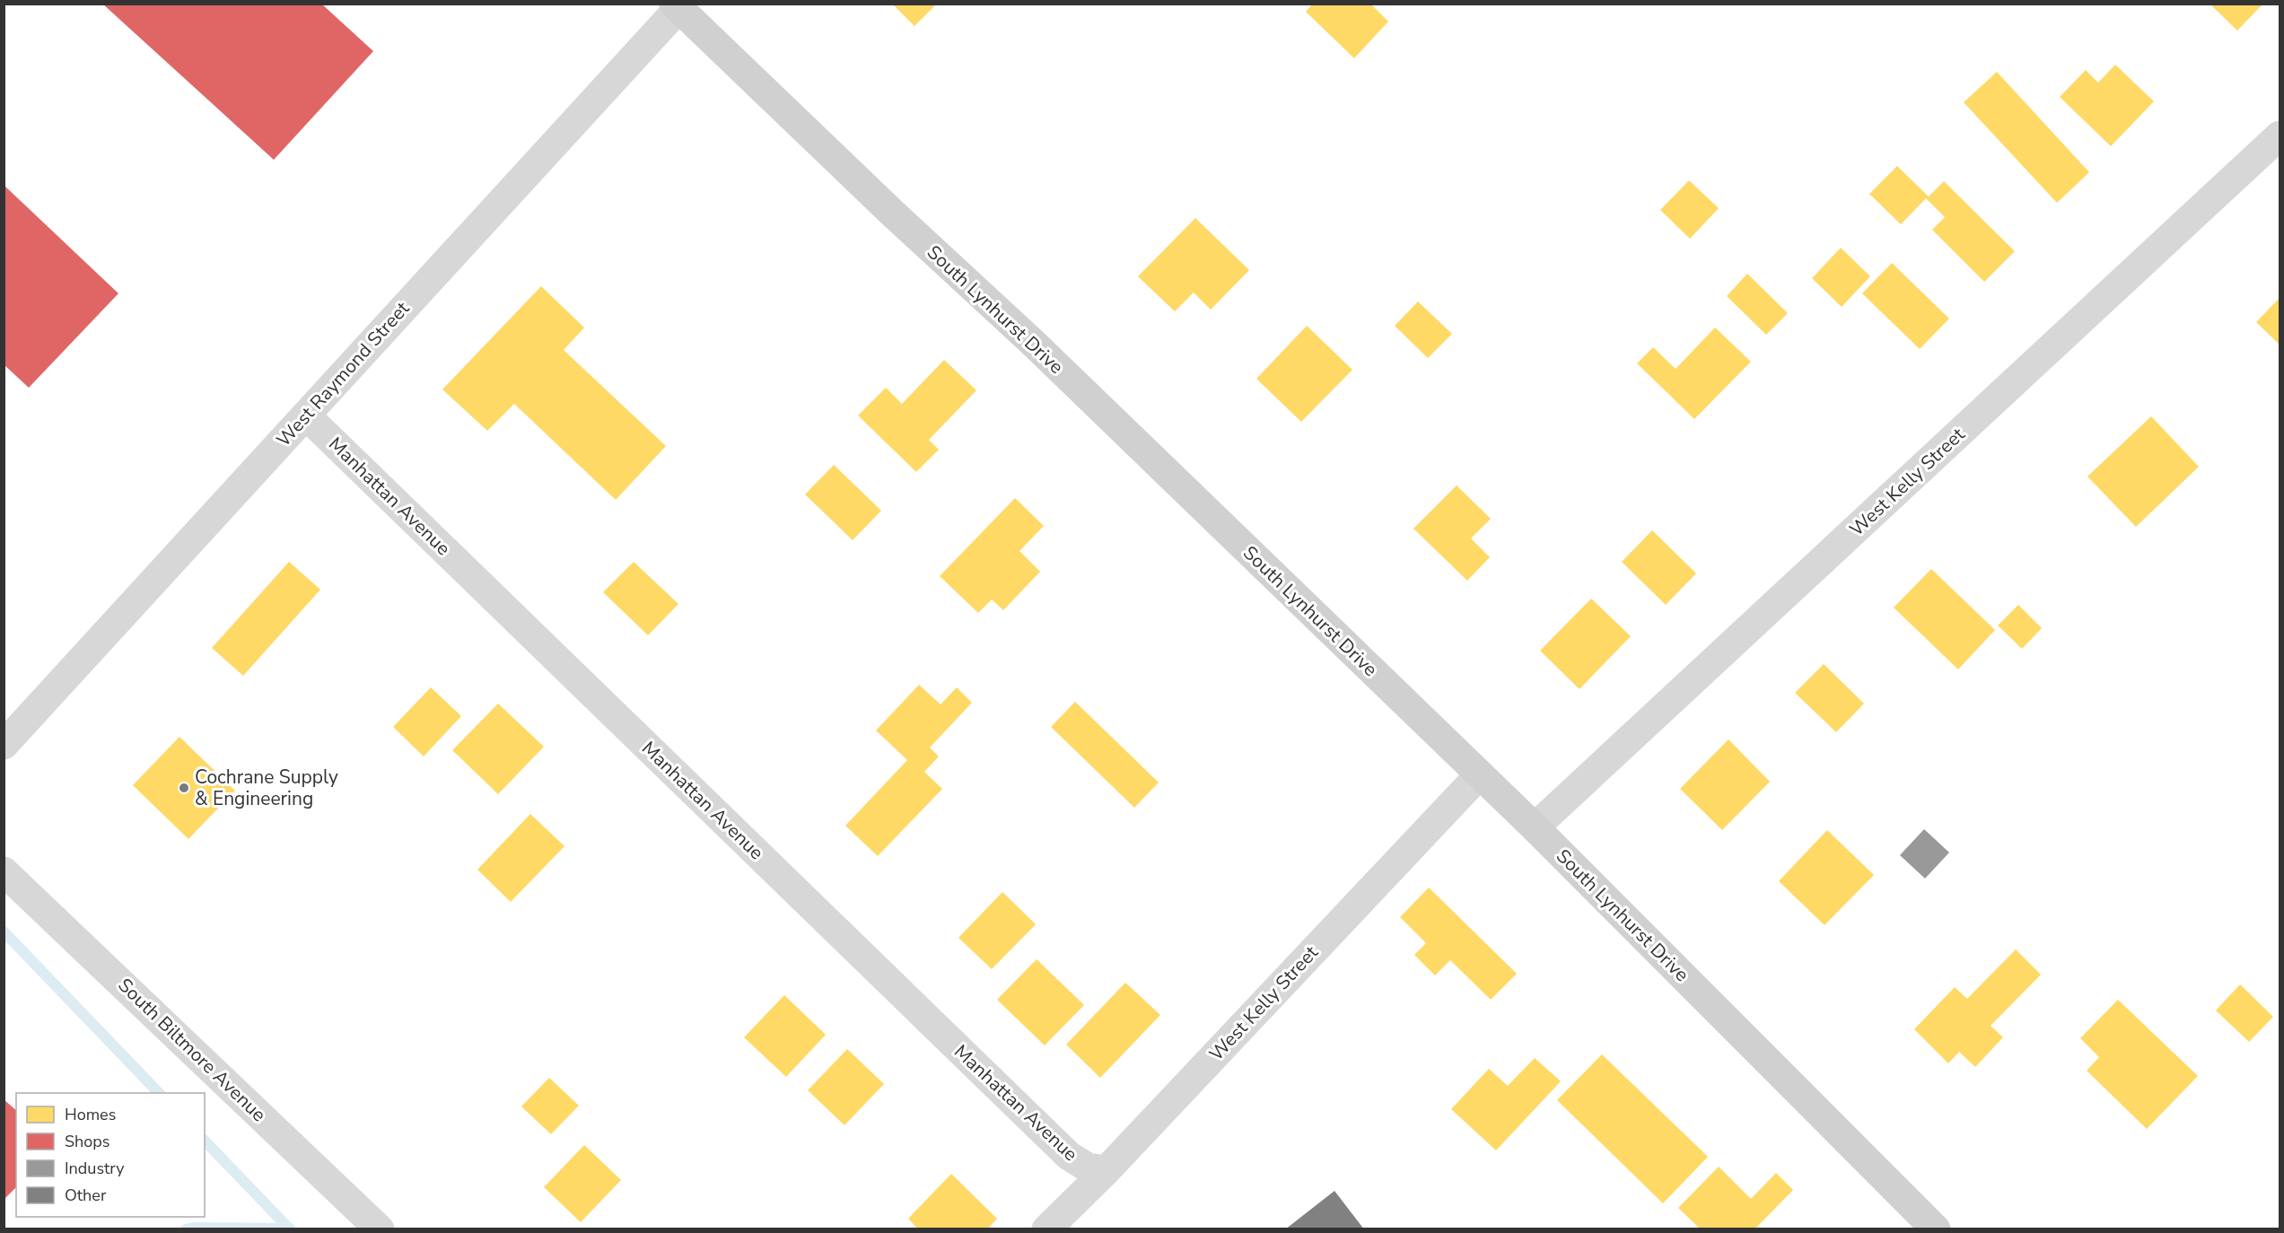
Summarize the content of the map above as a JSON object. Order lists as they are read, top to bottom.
{
  "streets": {
    "main road": ["South Lynhurst Drive"],
    "street": [
      "West Raymond Street",
      "West Kelly Street",
      "Manhattan Avenue",
      "South Biltmore Avenue"
    ]
  },
  "crossings": [
    ["South Lynhurst Drive", "West Raymond Street"],
    ["South Lynhurst Drive", "West Kelly Street"],
    ["West Raymond Street", "Manhattan Avenue"],
    ["West Kelly Street", "Manhattan Avenue"]
  ],
  "places": ["Cochrane Supply & Engineering"],
  "legend": [
    "Homes",
    "Shops",
    "Industry",
    "Other"
  ]
}
